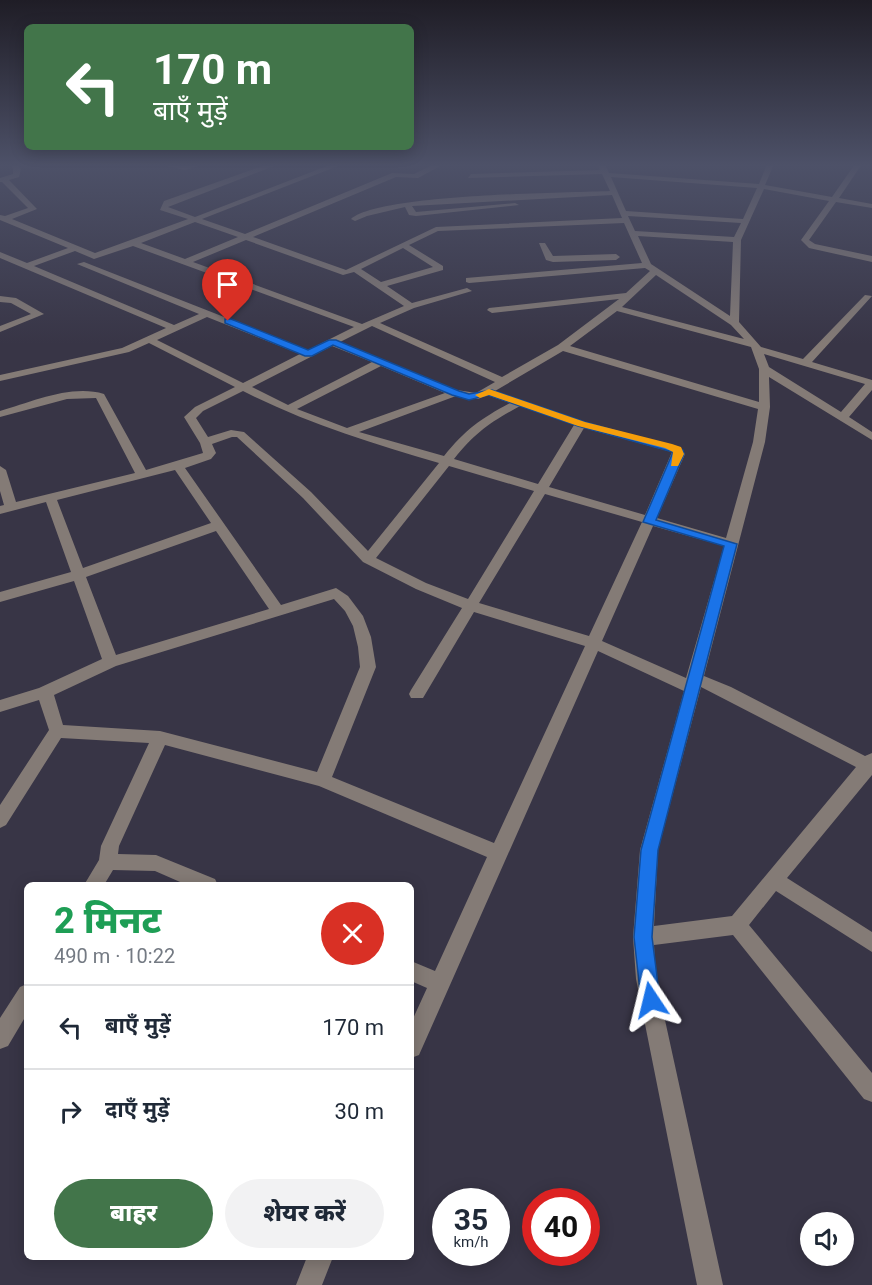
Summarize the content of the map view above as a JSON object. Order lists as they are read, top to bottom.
{
  "page": {
    "turn": ["170 m", "बाएँ मुड़ें"],
    "heading": ["2 मिनट", "490 m · 10:22"],
    "list": [
      {
        "name": "बाएँ मुड़ें",
        "value": "170 m"
      },
      {
        "name": "दाएँ मुड़ें",
        "value": "30 m"
      }
    ],
    "buttons": ["बाहर", "शेयर करें"],
    "speed": "35 km/h",
    "limit": "40"
  }
}
